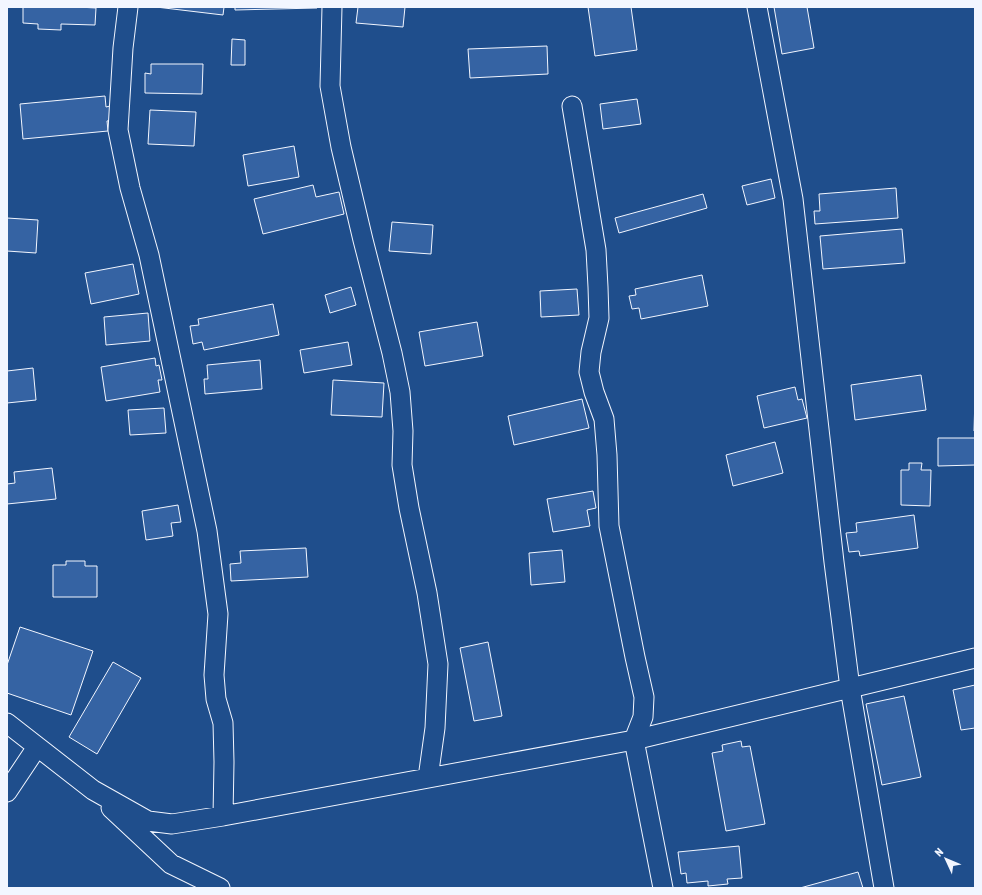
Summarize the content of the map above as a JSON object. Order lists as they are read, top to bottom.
{
  "north": "top left"
}
